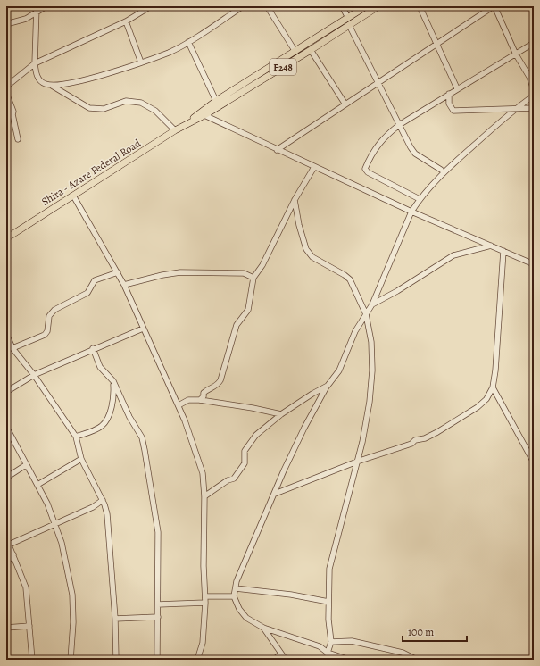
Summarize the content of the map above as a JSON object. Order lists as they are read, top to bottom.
{
  "streets": {
    "main road": ["F248", "Shira - Azare Federal Road"]
  },
  "scale_bar": "100 m"
}
